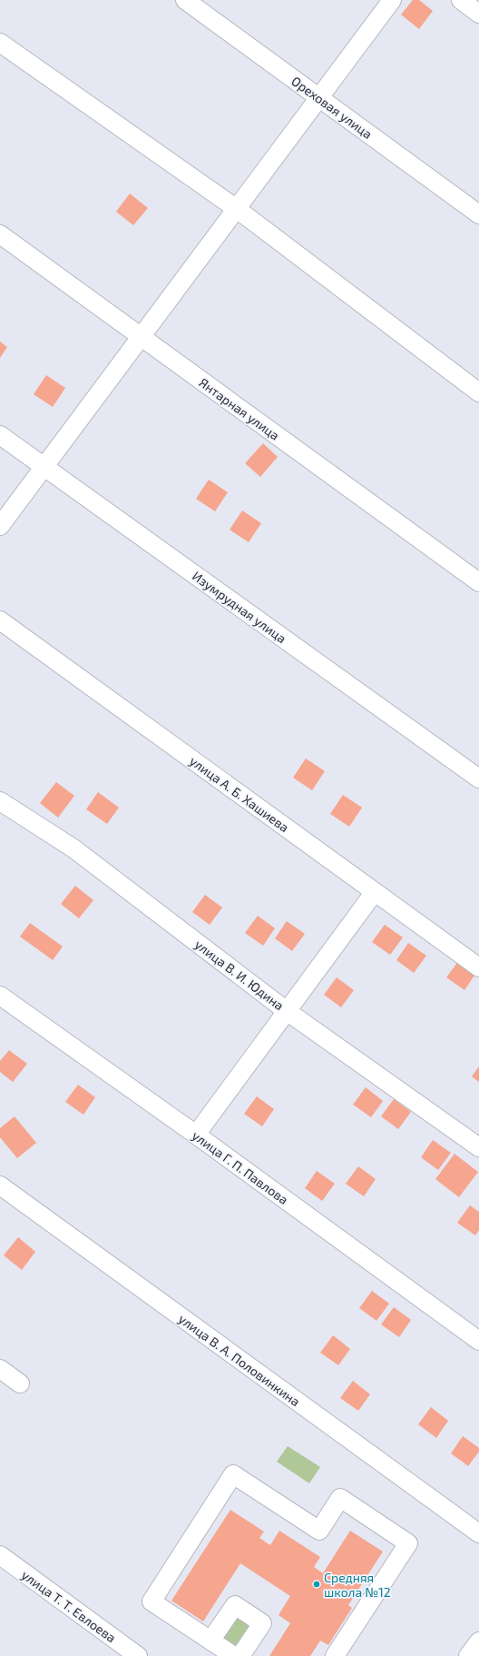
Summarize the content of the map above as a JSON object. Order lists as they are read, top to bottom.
{
  "streets": {
    "street": [
      "Ореховая улица",
      "Янтарная улица",
      "Изумрудная улица",
      "улица А. Б. Хашиева",
      "улица В. И. Юдина",
      "улица Г. П. Павлова",
      "улица В. А. Половинкина",
      "улица Т. Т. Евлоева"
    ]
  },
  "places": ["Средняя школа №12"]
}
